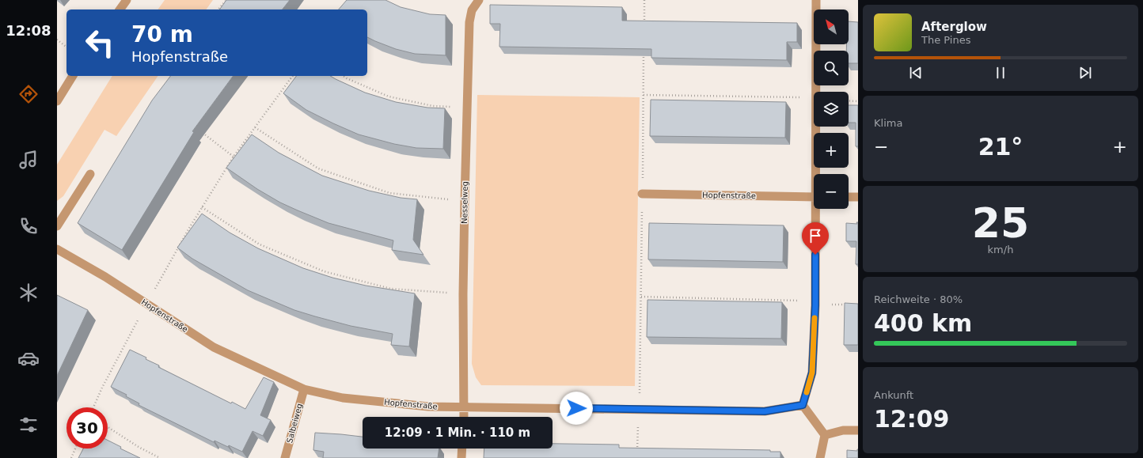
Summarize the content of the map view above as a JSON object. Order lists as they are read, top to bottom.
{
  "streets": {
    "street": ["Hopfenstraße", "Nesselweg", "Salbeiweg"]
  },
  "crossings": [
    ["Hopfenstraße", "Nesselweg"],
    ["Hopfenstraße", "Salbeiweg"]
  ],
  "north": "top left",
  "page": {
    "tabs": "12:08",
    "map_buttons": ["+", "−"],
    "turn": ["70 m", "Hopfenstraße"],
    "song": ["Afterglow", "The Pines"],
    "tile": [
      "Klima",
      ["25", "km/h"],
      ["Reichweite · 80%", "400 km"],
      ["Ankunft", "12:09"]
    ],
    "heat": ["−", "21°", "+"],
    "limit": "30",
    "trip": "12:09 · 1 Min. · 110 m"
  }
}
